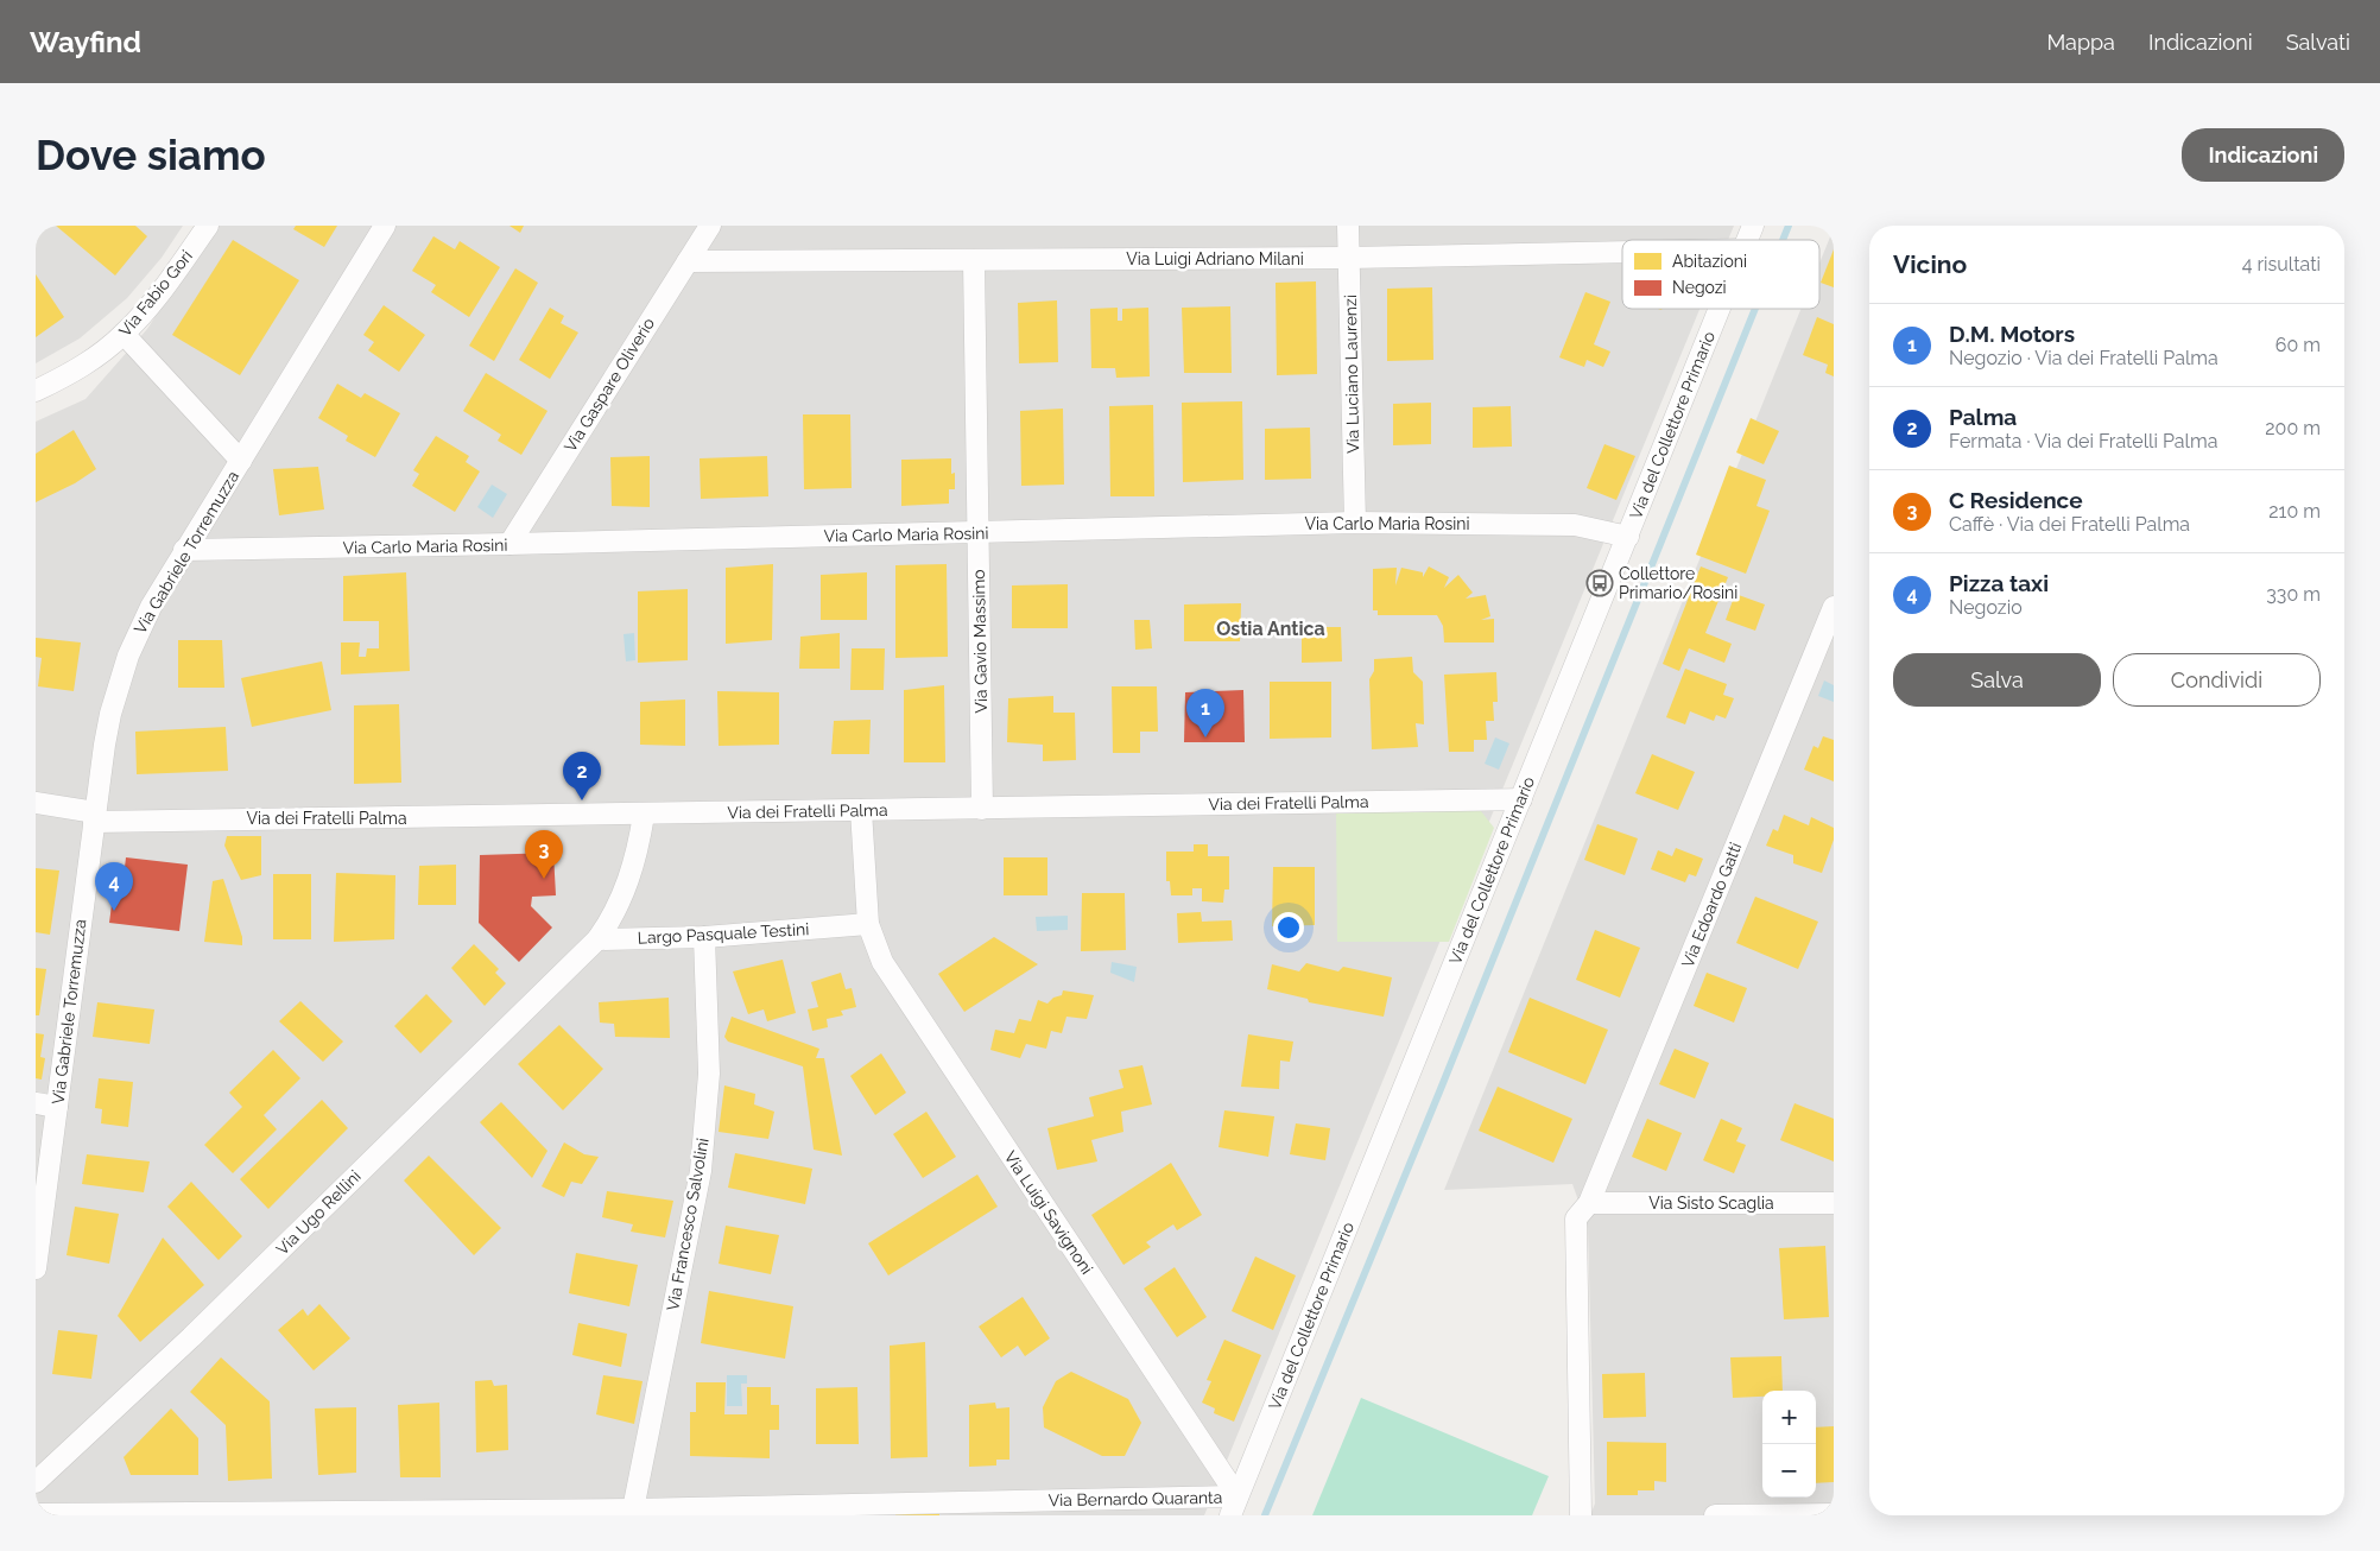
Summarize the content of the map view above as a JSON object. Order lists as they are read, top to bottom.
{
  "streets": {
    "street": [
      "Via Luigi Adriano Milani",
      "Via Fabio Gori",
      "Via Luciano Laurenzi",
      "Via Gaspare Oliverio",
      "Via del Collettore Primario",
      "Via Carlo Maria Rosini",
      "Via Gabriele Torremuzza",
      "Via Gavio Massimo",
      "Via dei Fratelli Palma",
      "Via Edoardo Gatti",
      "Largo Pasquale Testini",
      "Via Sisto Scaglia",
      "Via Ugo Rellini",
      "Via Luigi Savignoni",
      "Via Francesco Salvolini",
      "Via Bernardo Quaranta"
    ]
  },
  "crossings": [
    ["Via Luigi Adriano Milani", "Via Luciano Laurenzi"],
    ["Via Luigi Adriano Milani", "Via Gaspare Oliverio"],
    ["Via Luigi Adriano Milani", "Via Gavio Massimo"],
    ["Via Luciano Laurenzi", "Via Carlo Maria Rosini"],
    ["Via Gaspare Oliverio", "Via Carlo Maria Rosini"],
    ["Via del Collettore Primario", "Via Carlo Maria Rosini"],
    ["Via del Collettore Primario", "Via dei Fratelli Palma"],
    ["Via del Collettore Primario", "Via Luigi Savignoni"],
    ["Via del Collettore Primario", "Via Bernardo Quaranta"],
    ["Via Carlo Maria Rosini", "Via Gabriele Torremuzza"],
    ["Via Carlo Maria Rosini", "Via Gavio Massimo"],
    ["Via Gabriele Torremuzza", "Via dei Fratelli Palma"],
    ["Via Gavio Massimo", "Via dei Fratelli Palma"],
    ["Via Edoardo Gatti", "Via Sisto Scaglia"],
    ["Largo Pasquale Testini", "Via Ugo Rellini"],
    ["Largo Pasquale Testini", "Via Luigi Savignoni"],
    ["Largo Pasquale Testini", "Via Francesco Salvolini"],
    ["Via Luigi Savignoni", "Via Bernardo Quaranta"],
    ["Via Francesco Salvolini", "Via Bernardo Quaranta"]
  ],
  "districts": ["Ostia Antica"],
  "places": {
    "bus stop": ["Collettore Primario/Rosini"]
  },
  "legend": ["Abitazioni", "Negozi"],
  "page": {
    "header": "Wayfind",
    "nav": ["Mappa", "Indicazioni", "Salvati"],
    "buttons": [
      "Indicazioni",
      ["Salva", "Condividi"]
    ],
    "title": "Dove siamo",
    "heading": ["Vicino", "4 risultati"],
    "list": [
      {
        "mark": "1",
        "name": "D.M. Motors",
        "note": "Negozio · Via dei Fratelli Palma",
        "value": "60 m"
      },
      {
        "mark": "2",
        "name": "Palma",
        "note": "Fermata · Via dei Fratelli Palma",
        "value": "200 m"
      },
      {
        "mark": "3",
        "name": "C Residence",
        "note": "Caffè · Via dei Fratelli Palma",
        "value": "210 m"
      },
      {
        "mark": "4",
        "name": "Pizza taxi",
        "note": "Negozio",
        "value": "330 m"
      }
    ],
    "pins": [
      "1",
      "2",
      "3",
      "4"
    ],
    "map_buttons": ["+", "−"]
  }
}
